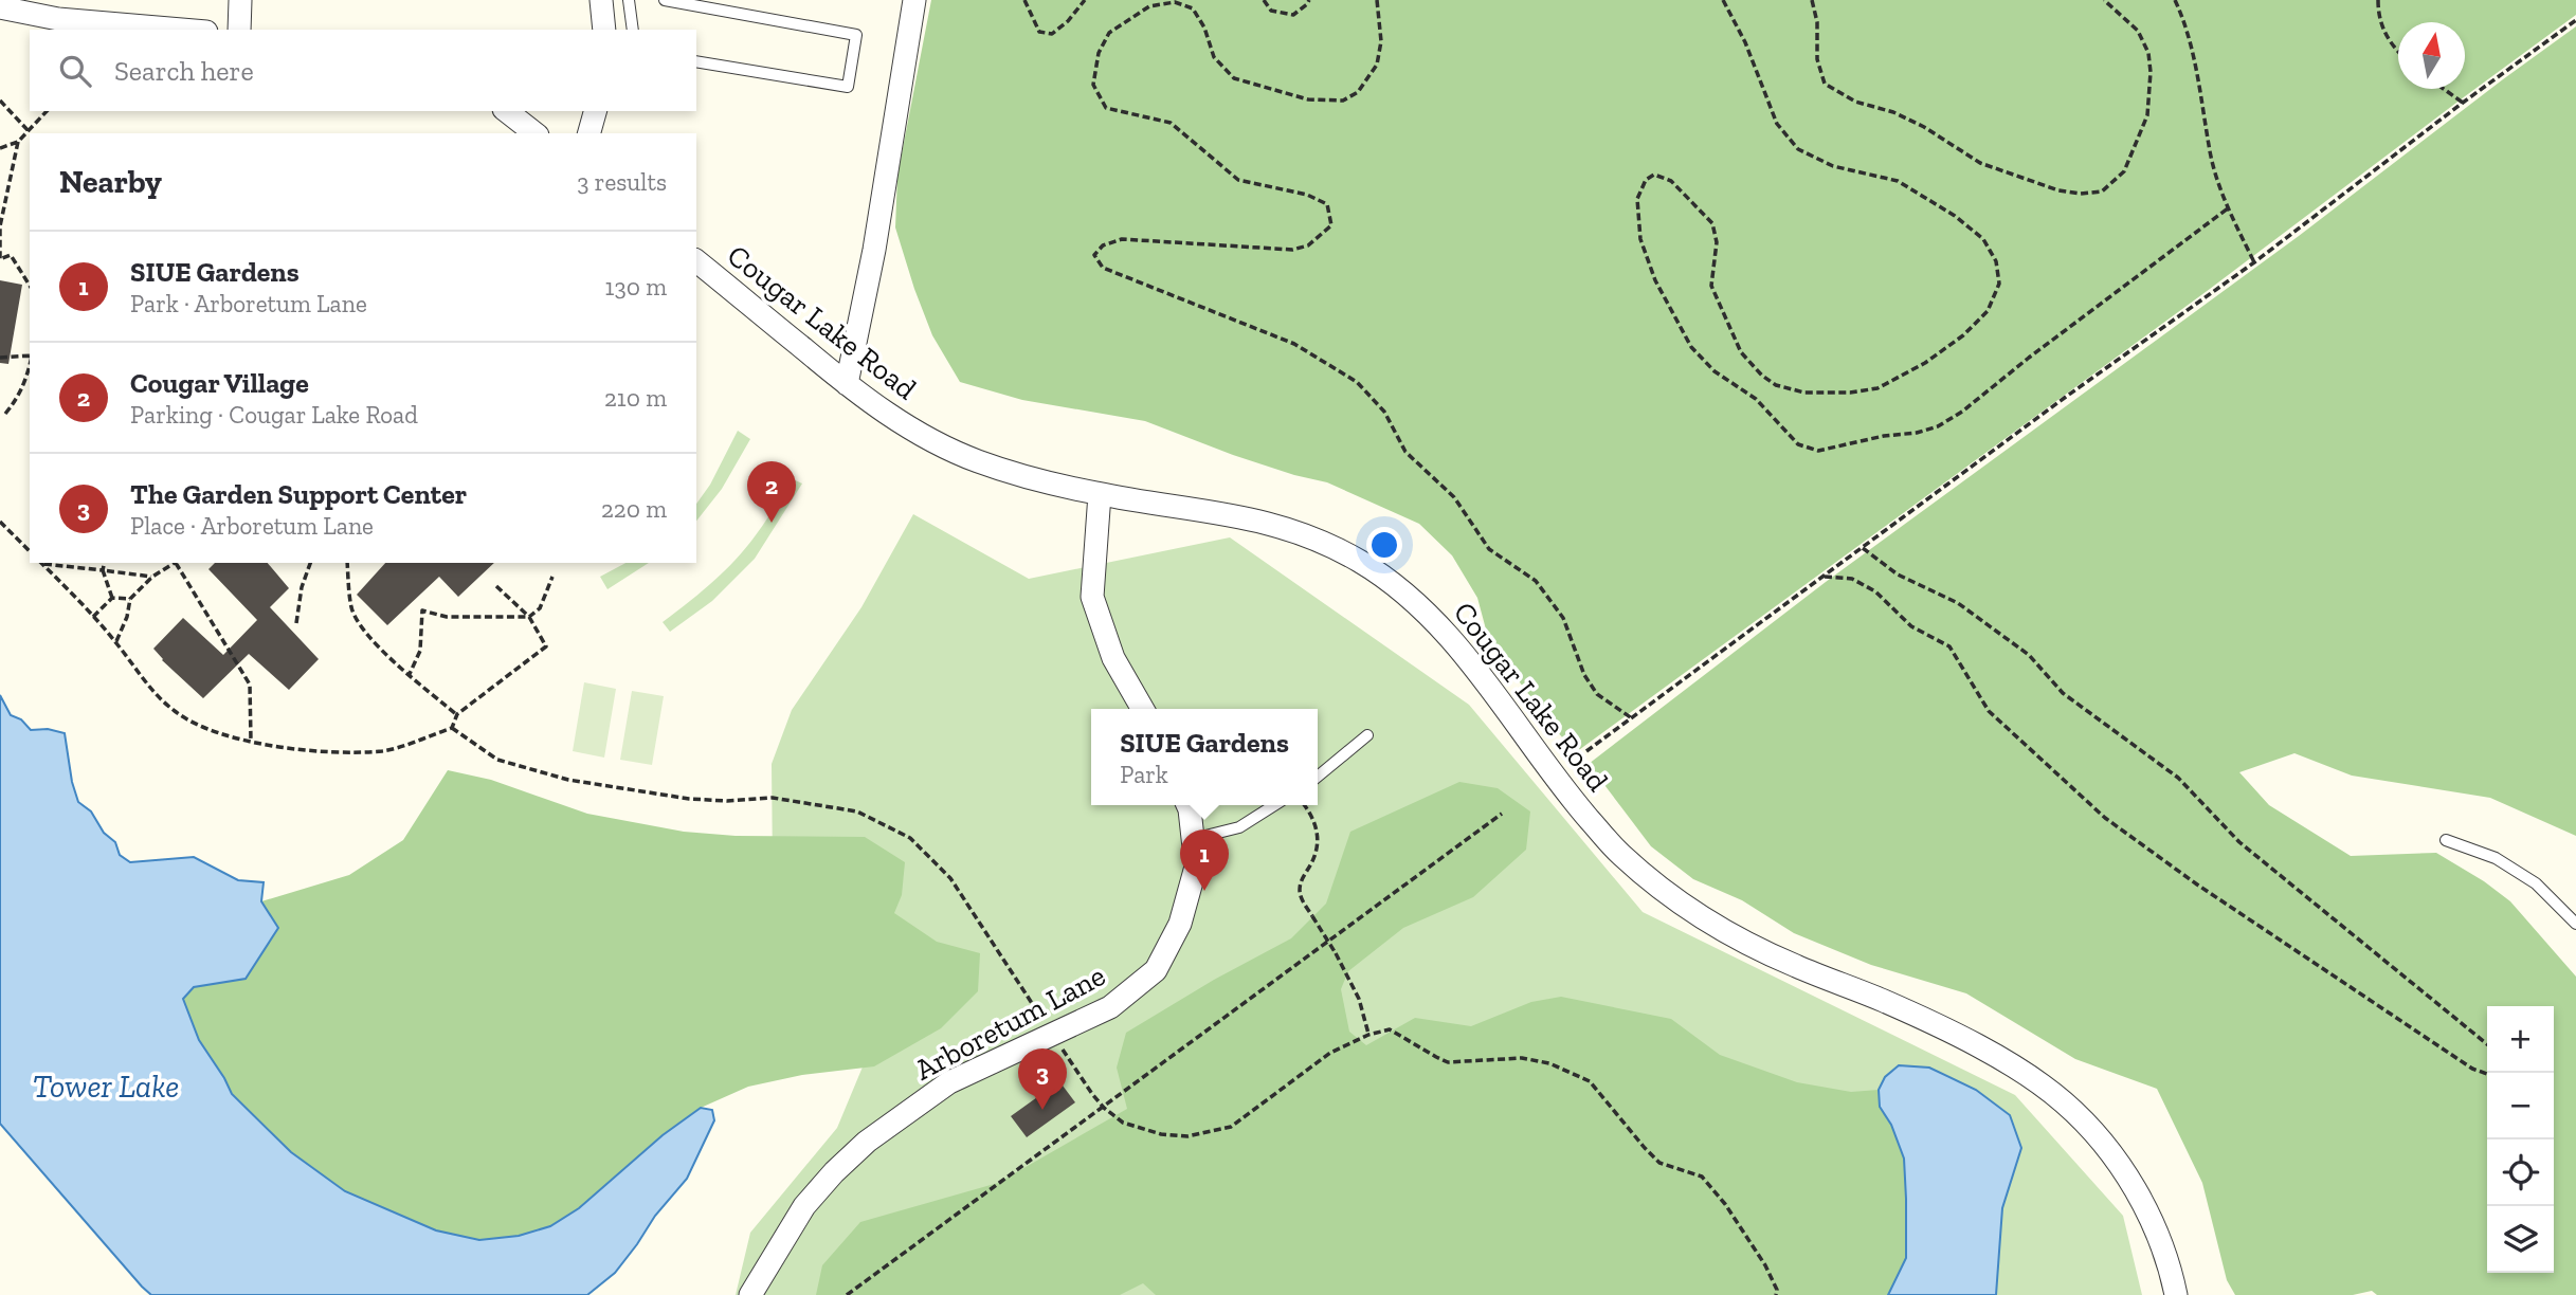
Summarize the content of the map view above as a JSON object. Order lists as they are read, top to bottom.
{
  "streets": {
    "street": ["Cougar Lake Road", "Arboretum Lane"]
  },
  "water": ["Tower Lake"],
  "north": "top",
  "page": {
    "search": "Search here",
    "heading": ["Nearby", "3 results"],
    "list": [
      {
        "mark": "1",
        "name": "SIUE Gardens",
        "note": "Park · Arboretum Lane",
        "value": "130 m"
      },
      {
        "mark": "2",
        "name": "Cougar Village",
        "note": "Parking · Cougar Lake Road",
        "value": "210 m"
      },
      {
        "mark": "3",
        "name": "The Garden Support Center",
        "note": "Place · Arboretum Lane",
        "value": "220 m"
      }
    ],
    "pins": ["2", "1", "3"],
    "popup": ["SIUE Gardens", "Park"],
    "map_buttons": ["+", "−"]
  }
}
